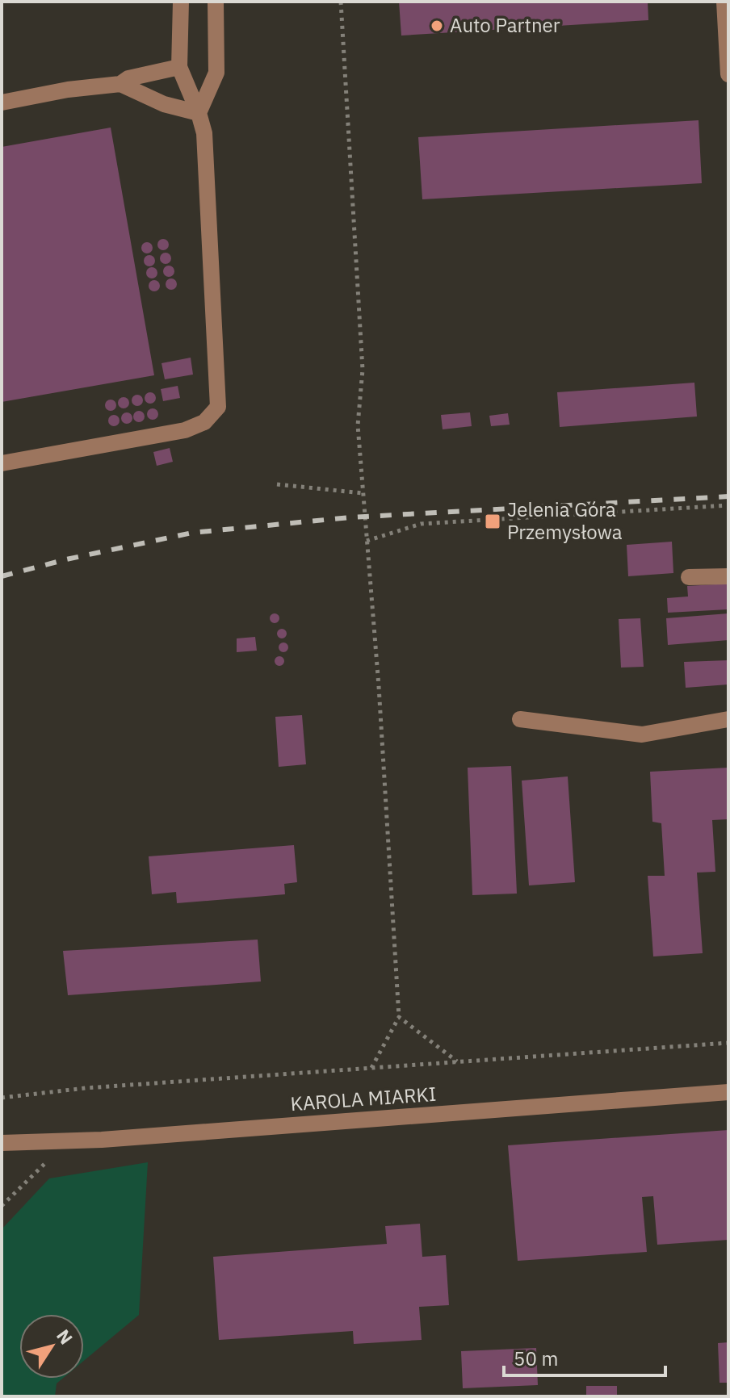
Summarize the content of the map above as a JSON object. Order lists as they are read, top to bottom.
{
  "streets": {
    "street": ["KAROLA MIARKI"]
  },
  "places": {
    "other": ["Auto Partner"],
    "transit": ["Jelenia Góra Przemysłowa"]
  },
  "scale_bar": "50 m",
  "north": "top right"
}
